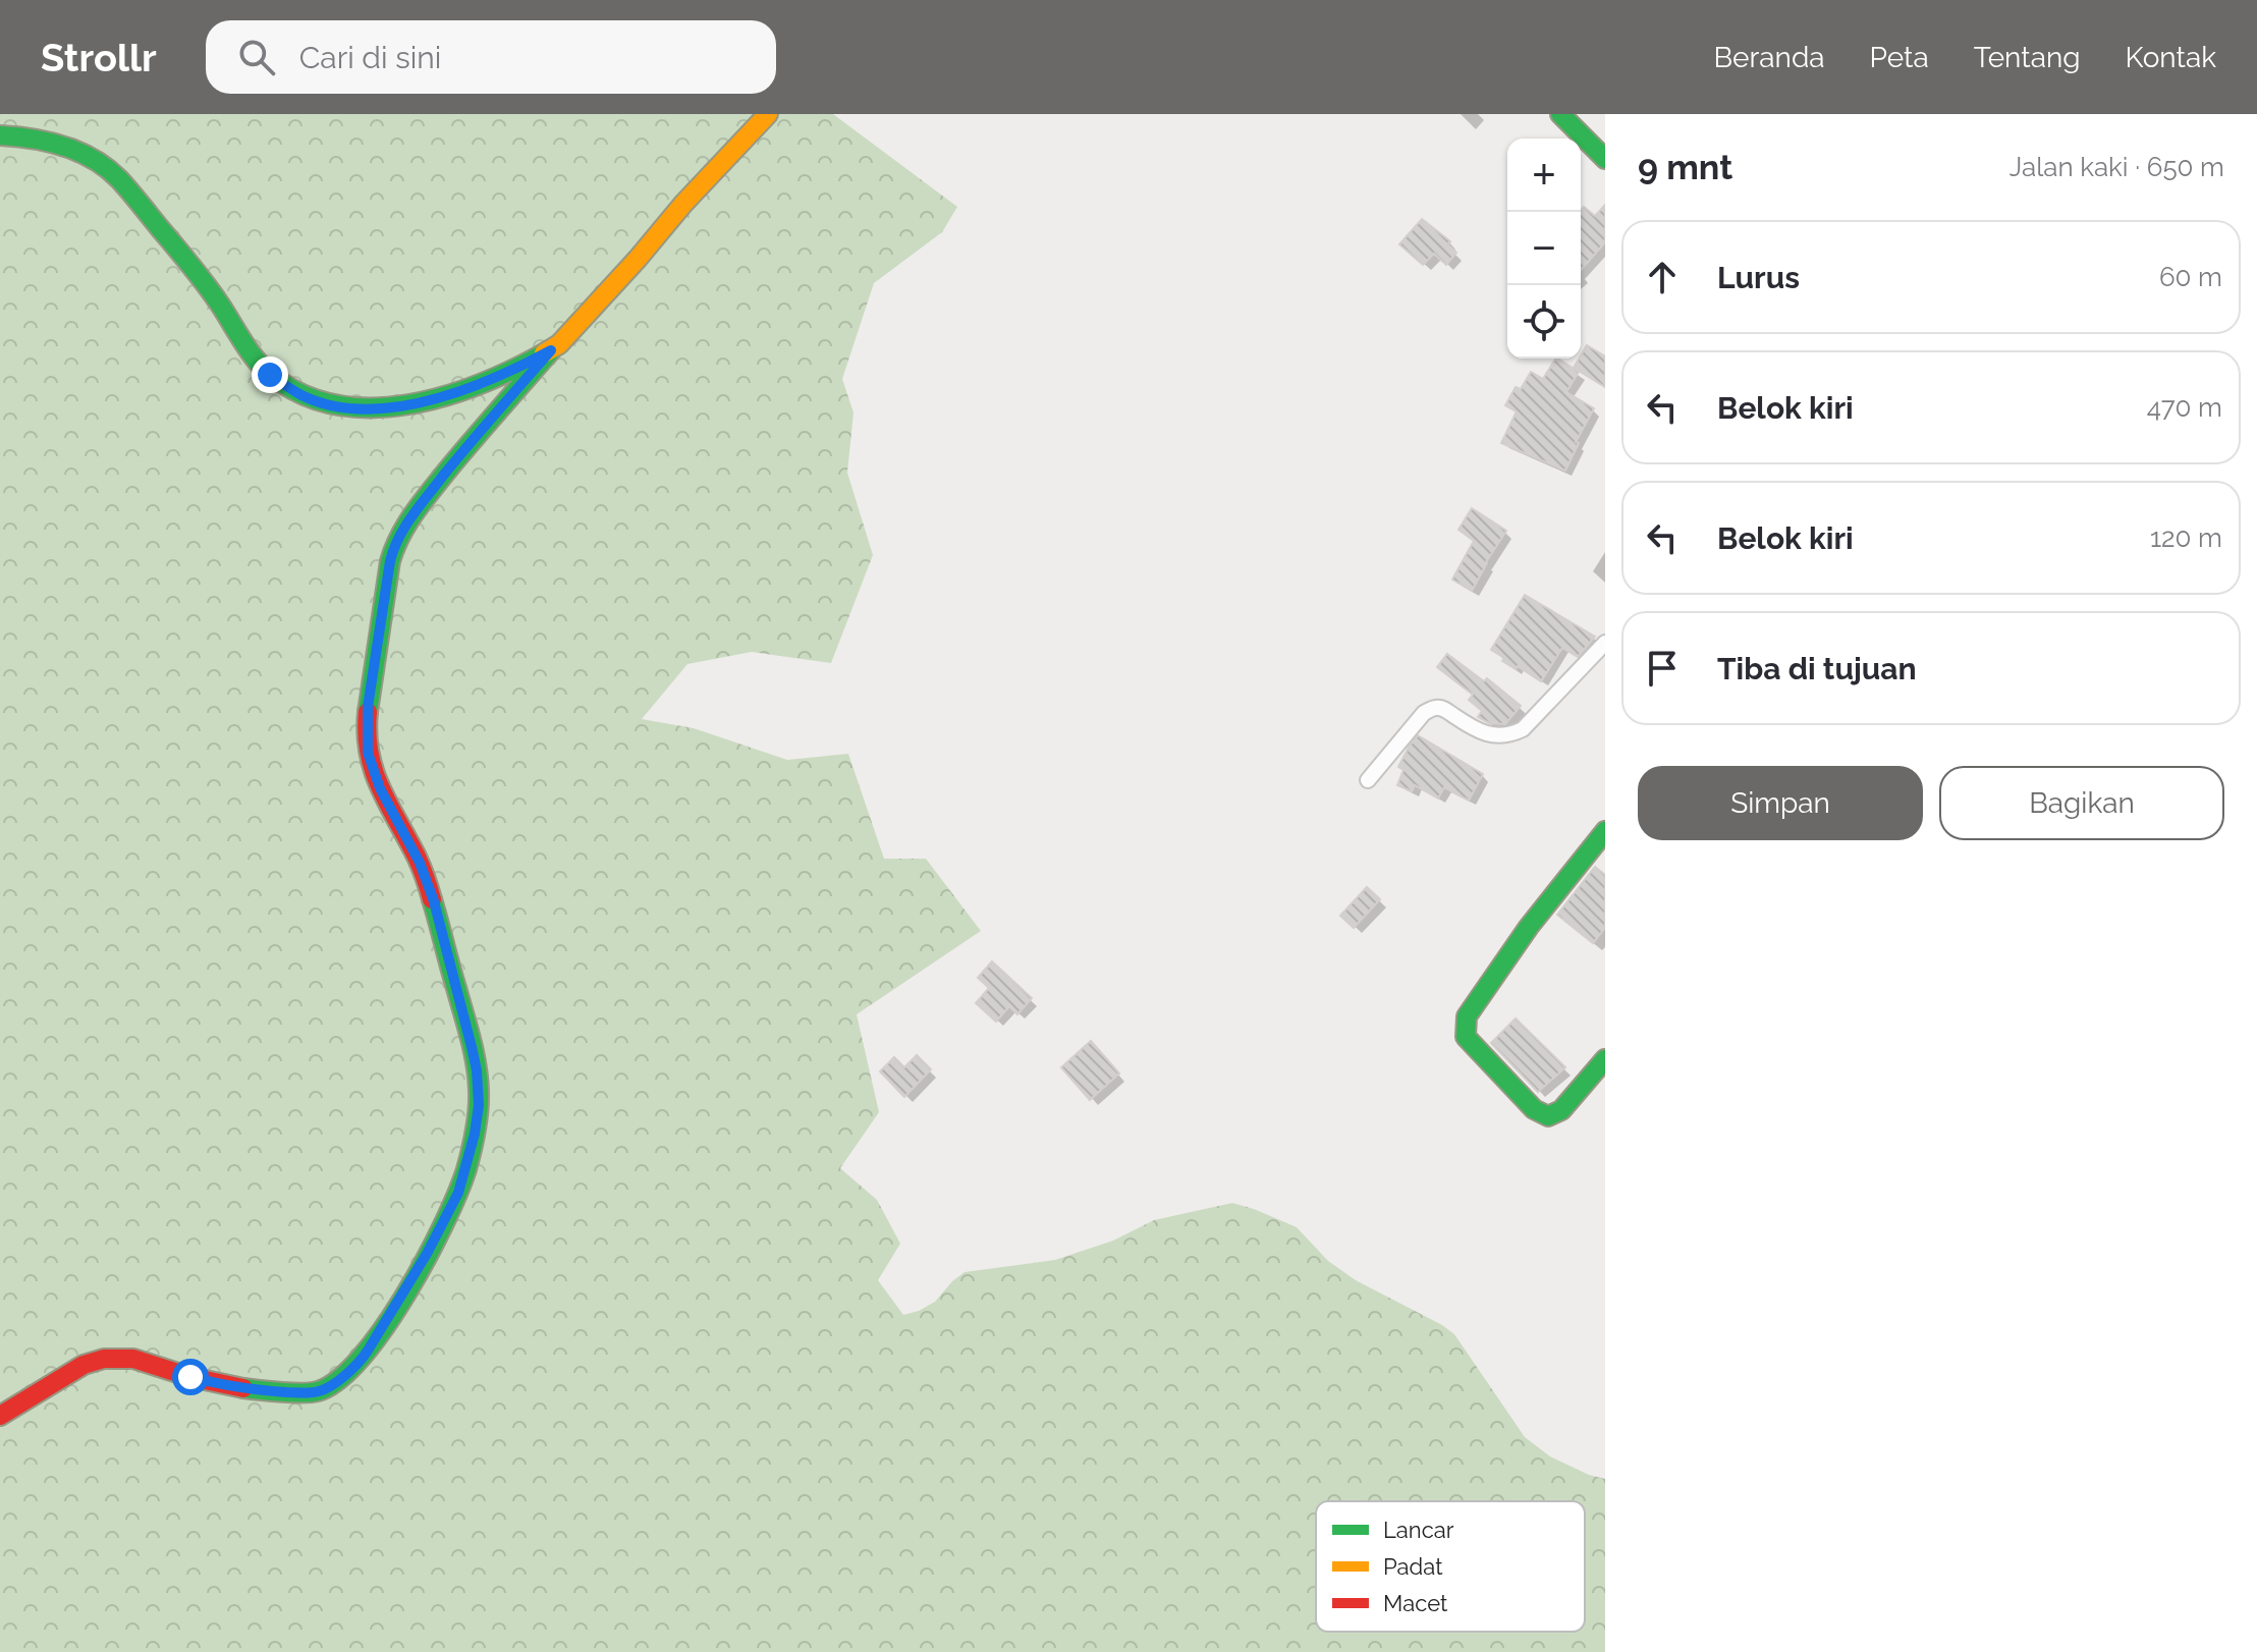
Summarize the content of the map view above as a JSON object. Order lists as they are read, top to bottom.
{
  "legend": ["Lancar", "Padat", "Macet"],
  "page": {
    "header": "Strollr",
    "search": "Cari di sini",
    "nav": [
      "Beranda",
      "Peta",
      "Tentang",
      "Kontak"
    ],
    "heading": ["9 mnt", "Jalan kaki · 650 m"],
    "map_buttons": ["+", "−"],
    "list": [
      ["Lurus", "60 m"],
      ["Belok kiri", "470 m"],
      ["Belok kiri", "120 m"],
      "Tiba di tujuan"
    ],
    "buttons": ["Simpan", "Bagikan"]
  }
}
